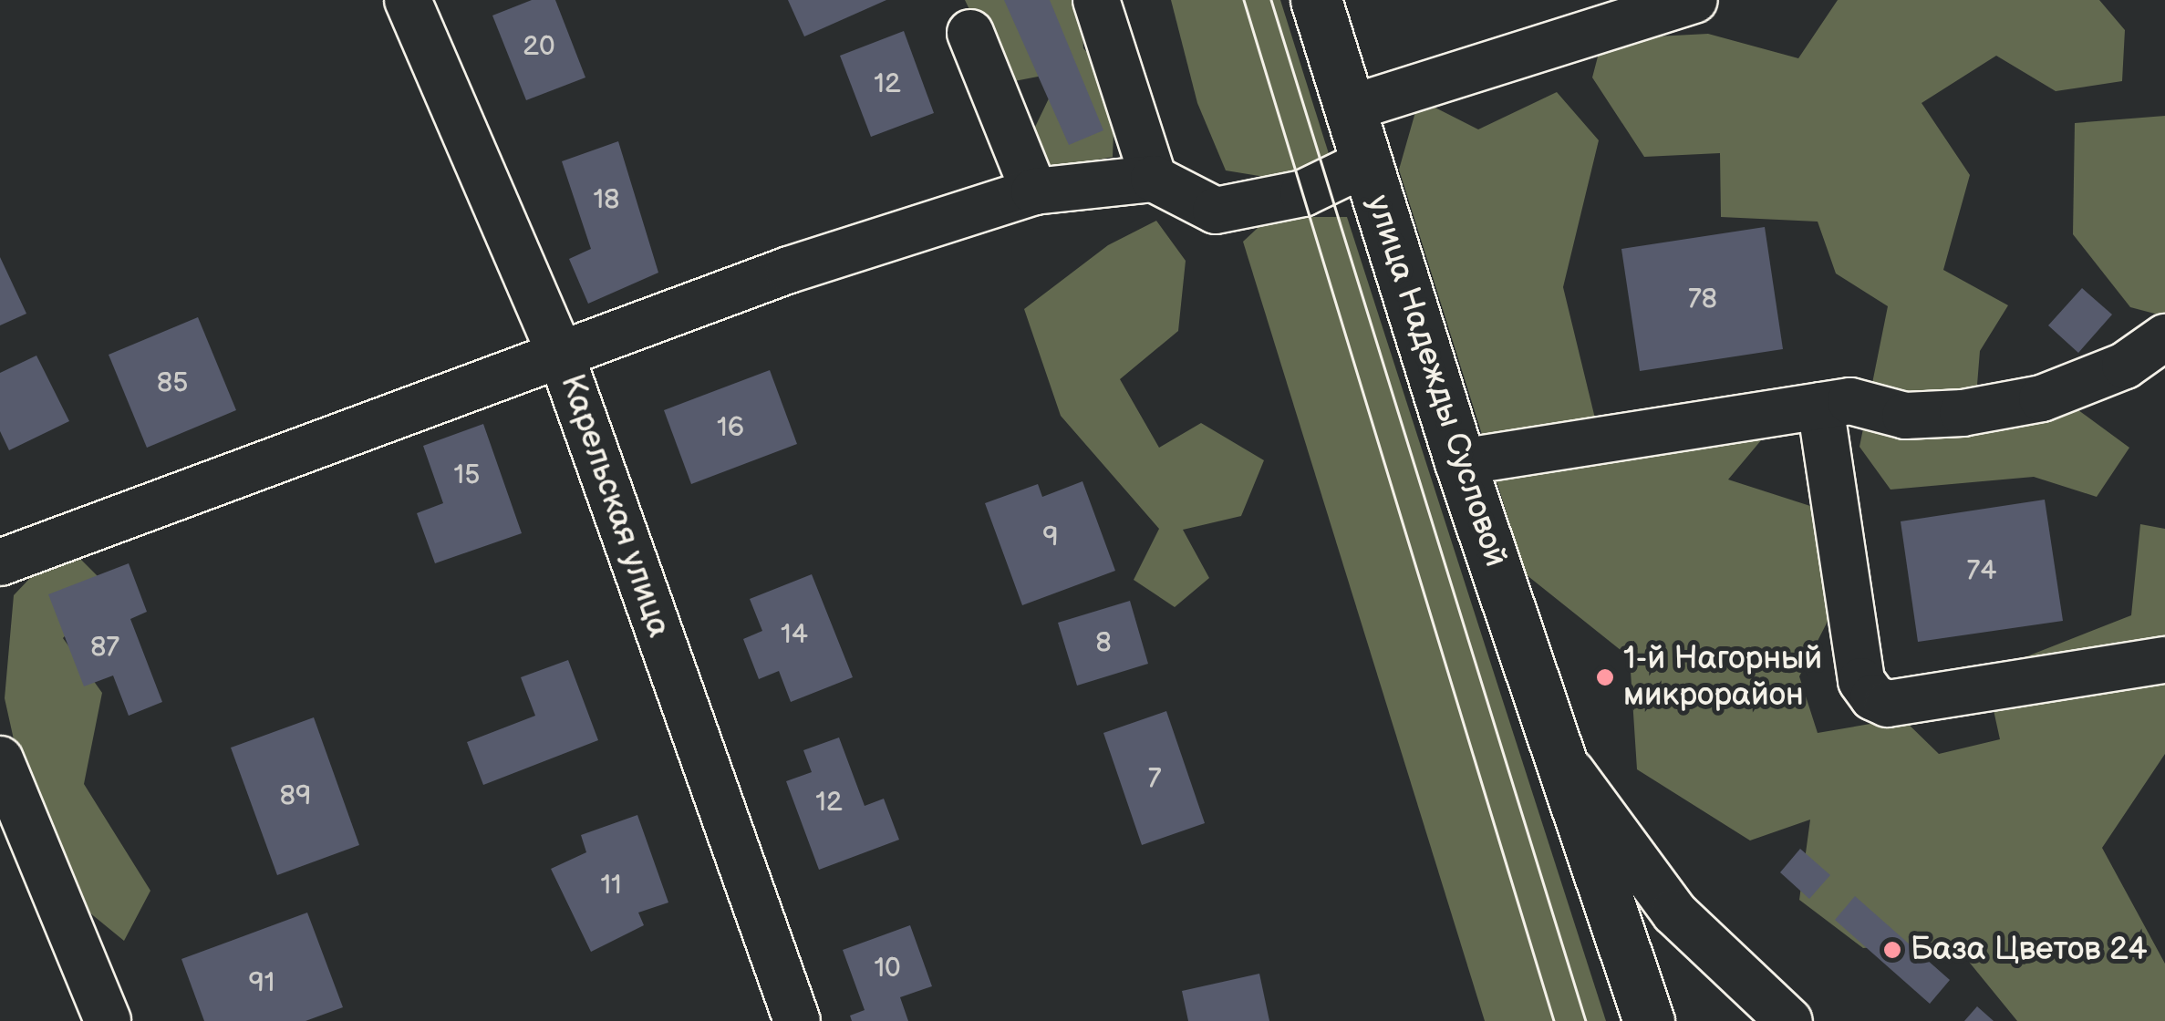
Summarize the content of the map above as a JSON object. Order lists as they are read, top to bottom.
{
  "streets": {
    "main road": ["улица Надежды Сусловой"],
    "street": ["Карельская улица"]
  },
  "places": ["1-й Нагорный микрорайон", "База Цветов 24"],
  "house_numbers": [
    "20",
    "12",
    "18",
    "78",
    "85",
    "16",
    "15",
    "9",
    "74",
    "14",
    "8",
    "87",
    "7",
    "89",
    "12",
    "11",
    "10",
    "91"
  ]
}
